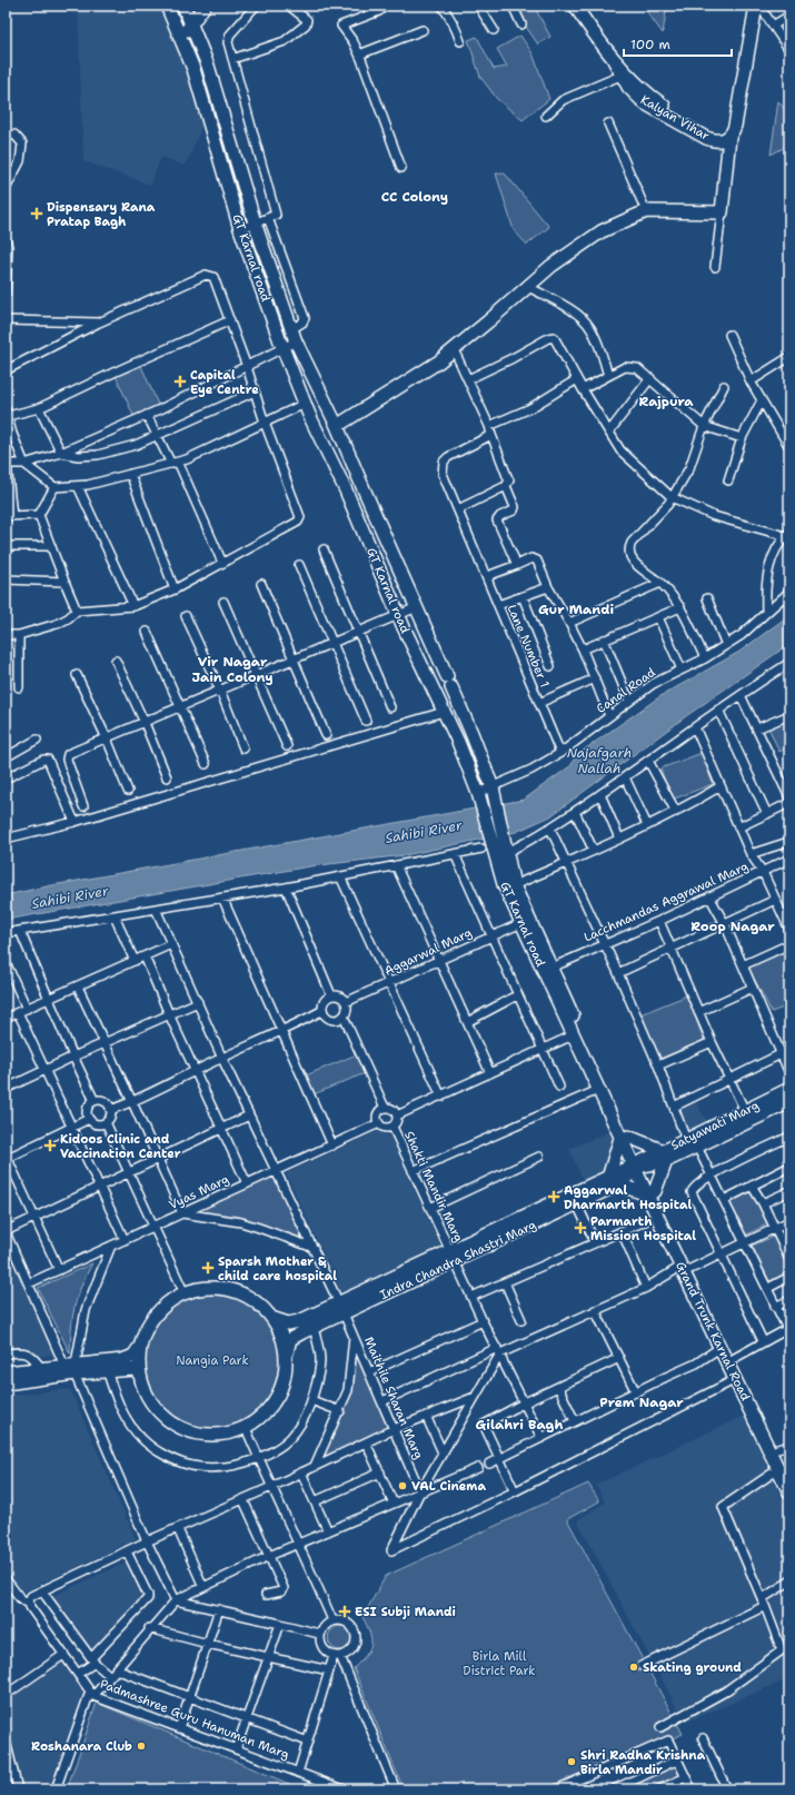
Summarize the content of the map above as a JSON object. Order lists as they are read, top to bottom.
{
  "streets": {
    "main road": [
      "Kalyan Vihar",
      "GT Karnal road",
      "Satyawati Marg",
      "Indra Chandra Shastri Marg",
      "Grand Trunk Karnal Road"
    ],
    "street": [
      "Lane Number 1",
      "Canal Road",
      "Lacchmandas Aggrawal Marg",
      "Aggarwal Marg",
      "Shakti Mandir Marg",
      "Vyas Marg",
      "Maithile Sharan Marg",
      "Padmashree Guru Hanuman Marg"
    ]
  },
  "crossings": [
    ["GT Karnal road", "Canal Road"],
    ["GT Karnal road", "Lacchmandas Aggrawal Marg"],
    ["GT Karnal road", "Aggarwal Marg"],
    ["GT Karnal road", "Satyawati Marg"],
    ["GT Karnal road", "Indra Chandra Shastri Marg"],
    ["GT Karnal road", "Grand Trunk Karnal Road"],
    ["Lane Number 1", "Canal Road"],
    ["Satyawati Marg", "Indra Chandra Shastri Marg"],
    ["Satyawati Marg", "Grand Trunk Karnal Road"],
    ["Shakti Mandir Marg", "Vyas Marg"],
    ["Shakti Mandir Marg", "Indra Chandra Shastri Marg"],
    ["Vyas Marg", "Maithile Sharan Marg"],
    ["Indra Chandra Shastri Marg", "Grand Trunk Karnal Road"],
    ["Indra Chandra Shastri Marg", "Maithile Sharan Marg"]
  ],
  "districts": [
    "CC Colony",
    "Rajpura",
    "Gur Mandi",
    "Vir Nagar Jain Colony",
    "Roop Nagar",
    "Prem Nagar",
    "Gilahri Bagh"
  ],
  "water": ["Najafgarh Nallah", "Sahibi River"],
  "parks": ["Nangia Park", "Birla Mill District Park"],
  "places": {
    "health": [
      "Dispensary Rana Pratap Bagh",
      "Capital Eye Centre",
      "Kidoos Clinic and Vaccination Center",
      "Aggarwal Dharmarth Hospital",
      "Parmarth Mission Hospital",
      "Sparsh Mother & child care hospital",
      "ESI Subji Mandi"
    ],
    "other": [
      "VAL Cinema",
      "Skating ground",
      "Roshanara Club",
      "Shri Radha Krishna Birla Mandir"
    ]
  },
  "scale_bar": "100 m"
}
